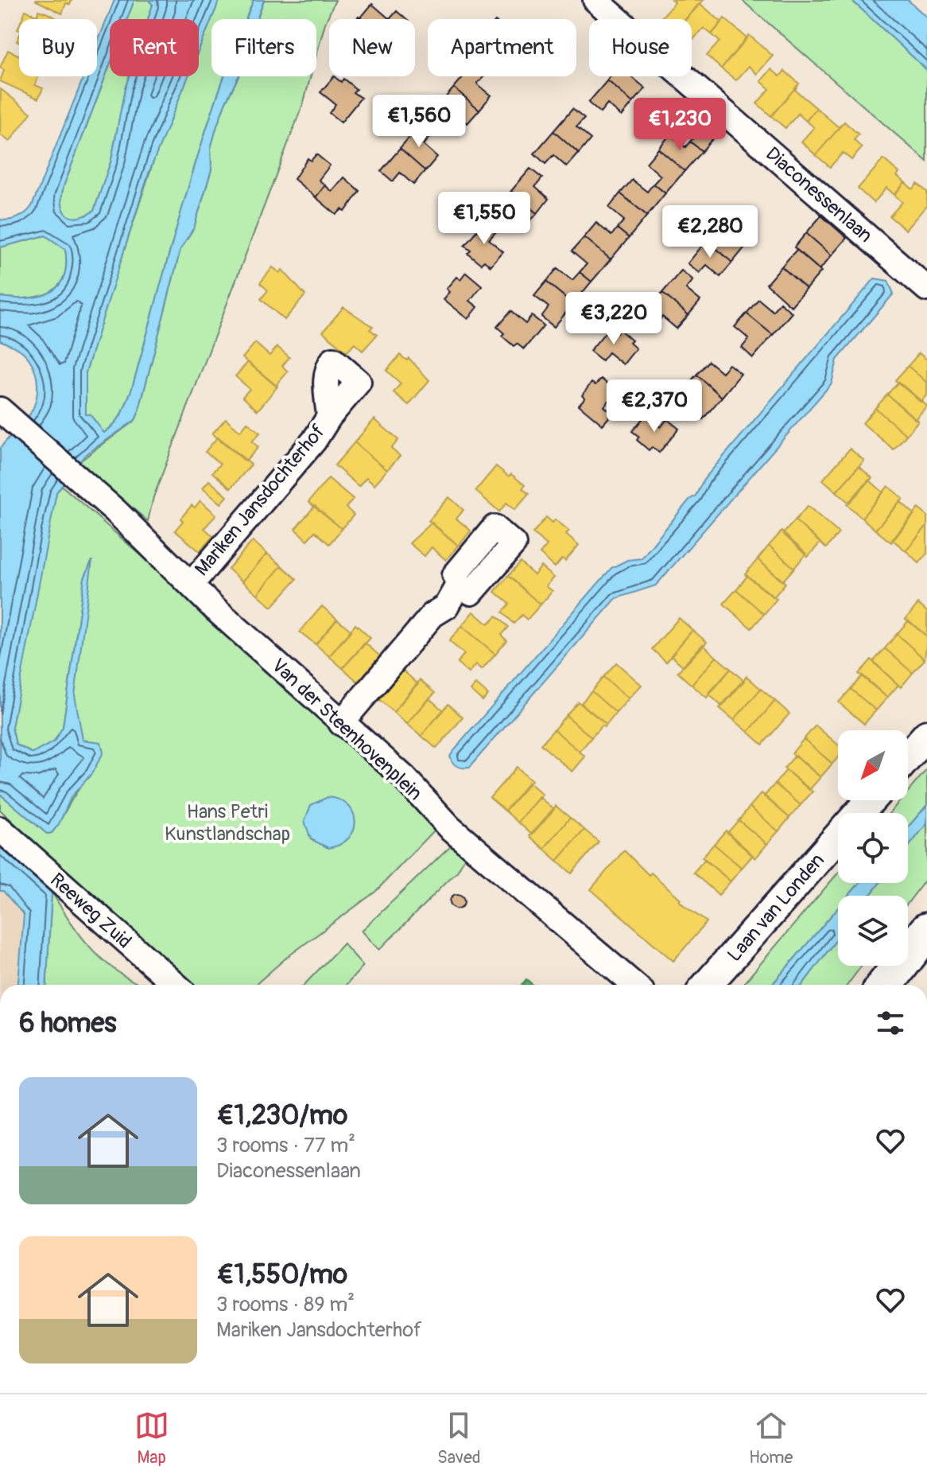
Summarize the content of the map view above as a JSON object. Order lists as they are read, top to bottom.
{
  "streets": {
    "street": [
      "Diaconessenlaan",
      "Mariken Jansdochterhof",
      "Van der Steenhovenplein",
      "Laan van Londen",
      "Reeweg Zuid"
    ]
  },
  "crossings": [
    ["Mariken Jansdochterhof", "Van der Steenhovenplein"]
  ],
  "parks": ["Hans Petri Kunstlandschap"],
  "north": "bottom left",
  "page": {
    "chip": [
      "Buy",
      "Rent",
      "Filters",
      "New",
      "Apartment",
      "House"
    ],
    "price": [
      "€1,560",
      "€1,230",
      "€1,550",
      "€2,280",
      "€3,220",
      "€2,370"
    ],
    "heading": "6 homes",
    "list": [
      {
        "name": "€1,230/mo",
        "note": "3 rooms · 77 m² · Diaconessenlaan"
      },
      {
        "name": "€1,550/mo",
        "note": "3 rooms · 89 m² · Mariken Jansdochterhof"
      }
    ],
    "tabs": ["Map", "Saved", "Home"]
  }
}
